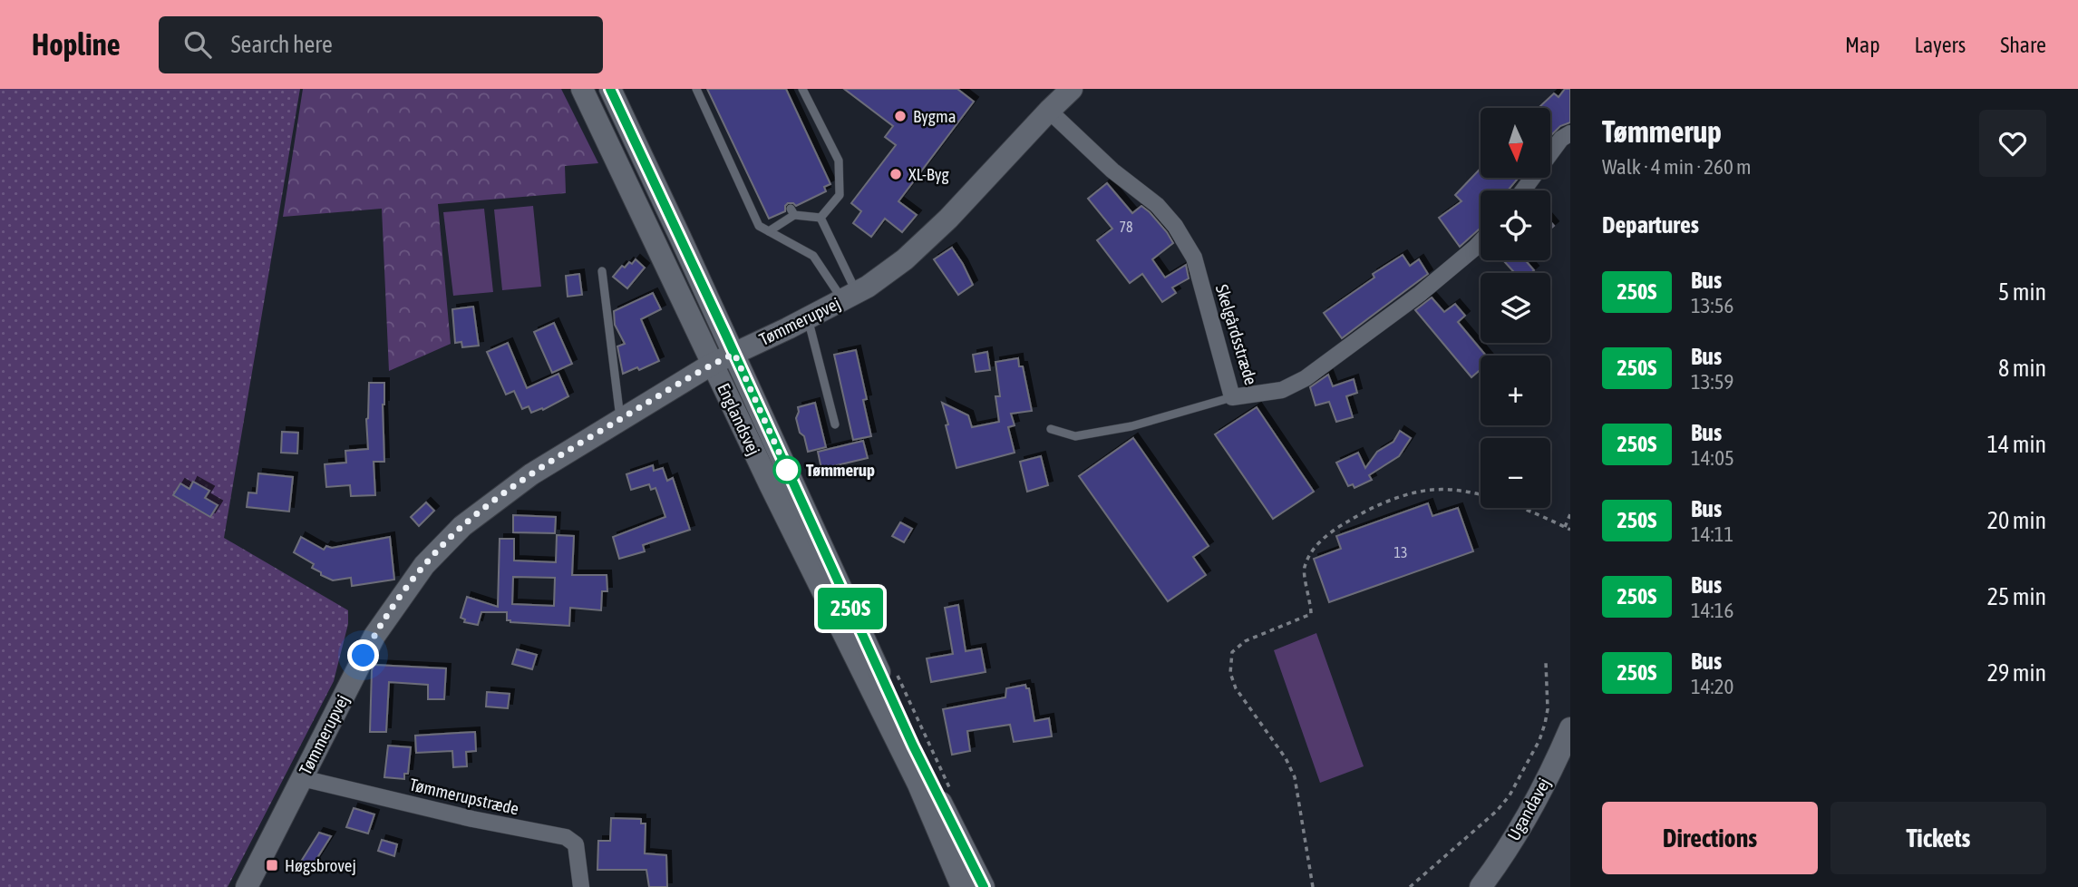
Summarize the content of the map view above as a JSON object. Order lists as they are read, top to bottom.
{
  "streets": {
    "main road": ["Tømmerupvej", "Englandsvej", "Ugandavej"],
    "street": ["Skelgårdsstræde", "Tømmerupstræde"]
  },
  "crossings": [
    ["Tømmerupvej", "Skelgårdsstræde"],
    ["Tømmerupvej", "Englandsvej"],
    ["Tømmerupvej", "Tømmerupstræde"]
  ],
  "places": {
    "other": ["Bygma", "XL-Byg", "Tømmerup"],
    "transit": ["Høgsbrovej"]
  },
  "lines": ["bus line 250S"],
  "house_numbers": ["78", "13"],
  "north": "bottom",
  "page": {
    "header": "Hopline",
    "search": "Search here",
    "nav": ["Map", "Layers", "Share"],
    "on_map": "250S",
    "heading": [
      ["Tømmerup", "Walk · 4 min · 260 m"],
      "Departures"
    ],
    "map_buttons": ["+", "−"],
    "list": [
      {
        "mark": "250S",
        "name": "Bus",
        "note": "13:56",
        "value": "5 min"
      },
      {
        "mark": "250S",
        "name": "Bus",
        "note": "13:59",
        "value": "8 min"
      },
      {
        "mark": "250S",
        "name": "Bus",
        "note": "14:05",
        "value": "14 min"
      },
      {
        "mark": "250S",
        "name": "Bus",
        "note": "14:11",
        "value": "20 min"
      },
      {
        "mark": "250S",
        "name": "Bus",
        "note": "14:16",
        "value": "25 min"
      },
      {
        "mark": "250S",
        "name": "Bus",
        "note": "14:20",
        "value": "29 min"
      }
    ],
    "buttons": ["Directions", "Tickets"]
  }
}
